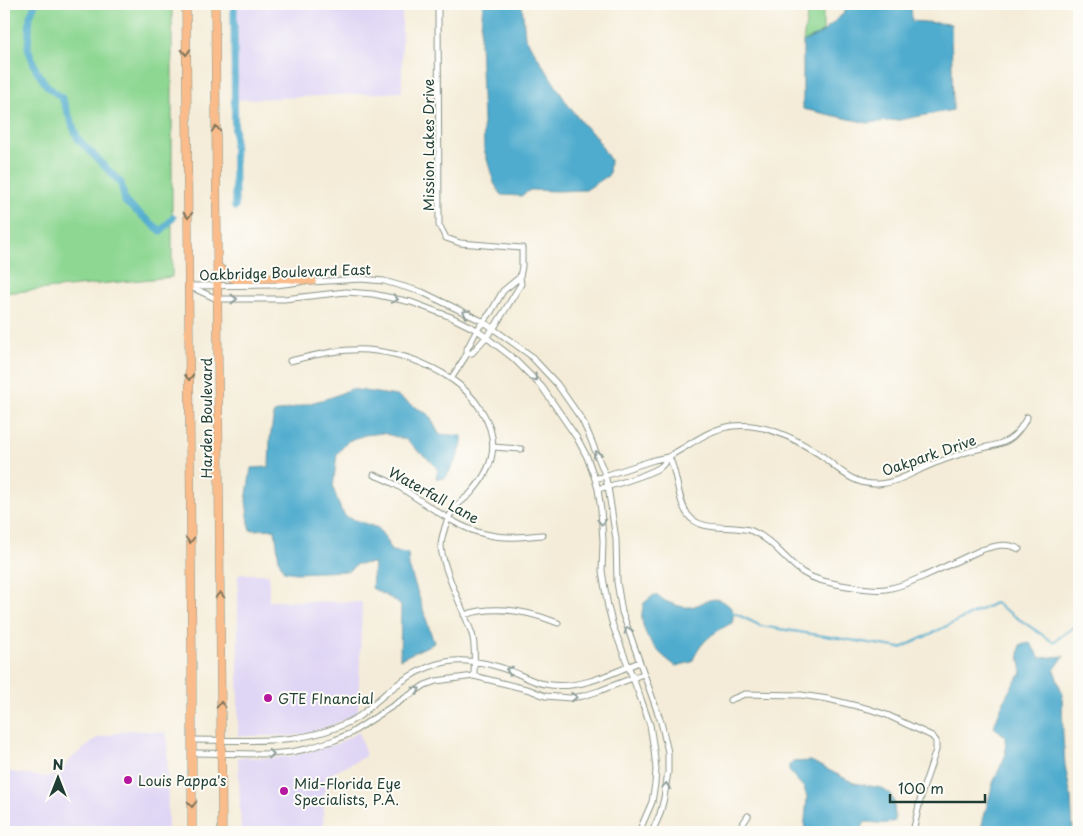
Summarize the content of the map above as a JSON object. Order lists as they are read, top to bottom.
{
  "streets": {
    "main road": ["Harden Boulevard"],
    "street": [
      "Mission Lakes Drive",
      "Oakbridge Boulevard East",
      "Oakpark Drive",
      "Waterfall Lane"
    ]
  },
  "crossings": [
    ["Mission Lakes Drive", "Oakbridge Boulevard East"],
    ["Oakbridge Boulevard East", "Harden Boulevard"],
    ["Oakbridge Boulevard East", "Oakpark Drive"]
  ],
  "places": ["GTE FInancial", "Louis Pappa's", "Mid-Florida Eye Specialists, P.A."],
  "scale_bar": "100 m",
  "north": "top"
}
